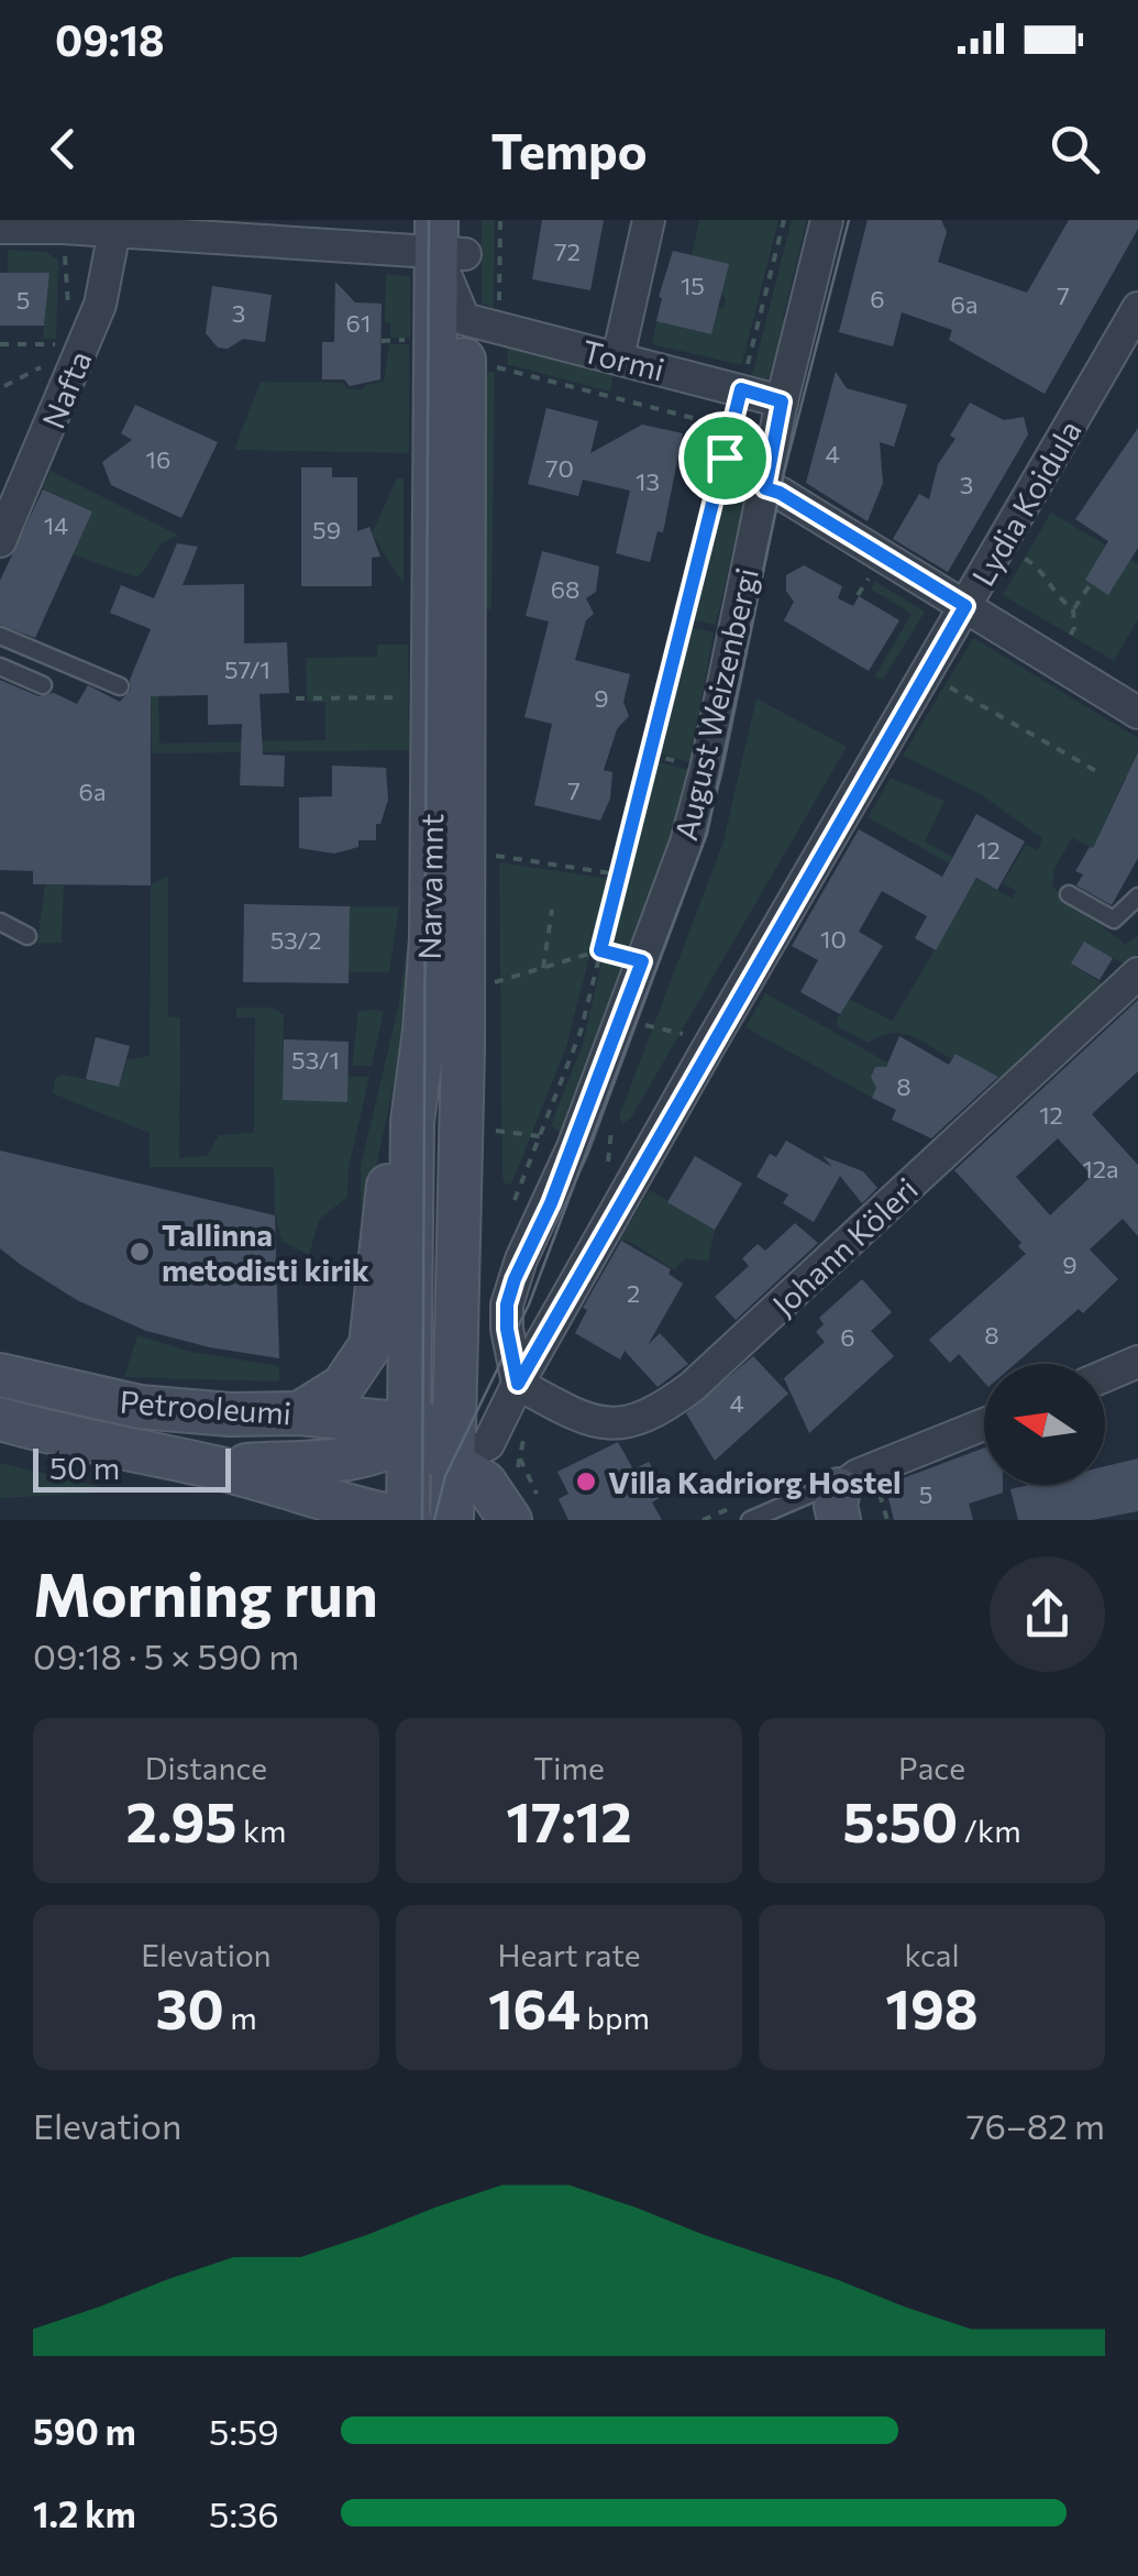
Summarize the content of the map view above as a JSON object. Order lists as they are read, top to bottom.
{
  "streets": {
    "main road": ["Narva mnt", "Petrooleumi"],
    "street": [
      "Tormi",
      "Nafta",
      "Lydia Koidula",
      "August Weizenbergi",
      "Johann Köleri"
    ]
  },
  "crossings": [
    ["Tormi", "August Weizenbergi"],
    ["Tormi", "Narva mnt"],
    ["Lydia Koidula", "August Weizenbergi"],
    ["Lydia Koidula", "Johann Köleri"],
    ["August Weizenbergi", "Johann Köleri"],
    ["Narva mnt", "Petrooleumi"]
  ],
  "places": ["Tallinna metodisti kirik", "Villa Kadriorg Hostel"],
  "house_numbers": [
    "72",
    "15",
    "7",
    "6",
    "5",
    "6a",
    "3",
    "61",
    "4",
    "16",
    "70",
    "13",
    "3",
    "14",
    "59",
    "68",
    "57/1",
    "9",
    "7",
    "6a",
    "12",
    "10",
    "53/2",
    "53/1",
    "8",
    "12",
    "12a",
    "9",
    "2",
    "8",
    "6",
    "4",
    "5"
  ],
  "scale_bar": "50 m",
  "north": "left",
  "page": {
    "status": "09:18",
    "header": "Tempo",
    "scale": "50 m",
    "heading": ["Morning run", "09:18 · 5 × 590 m"],
    "stats": [
      ["Distance", "2.95 km"],
      ["Time", "17:12"],
      ["Pace", "5:50 /km"],
      ["Elevation", "30 m"],
      ["Heart rate", "164 bpm"],
      ["kcal", "198"]
    ],
    "chart": ["Elevation", "76–82 m"],
    "list": [
      {
        "name": "590 m",
        "note": "5:59"
      },
      {
        "name": "1.2 km",
        "note": "5:36"
      }
    ]
  }
}
